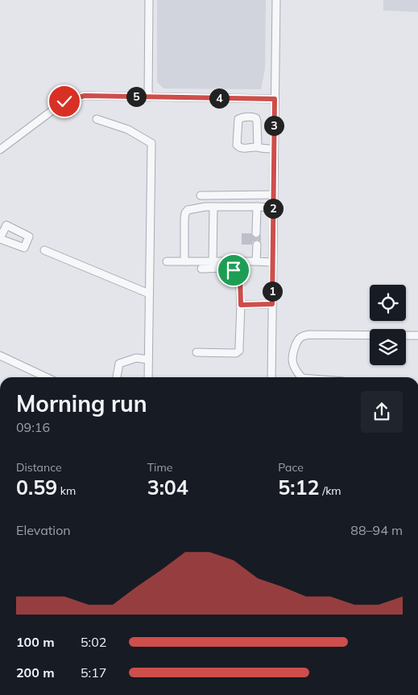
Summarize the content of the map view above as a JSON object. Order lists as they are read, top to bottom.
{
  "page": {
    "pins": [
      "5",
      "4",
      "3",
      "2",
      "1"
    ],
    "heading": ["Morning run", "09:16"],
    "stats": [
      ["Distance", "0.59 km"],
      ["Time", "3:04"],
      ["Pace", "5:12 /km"]
    ],
    "chart": ["Elevation", "88–94 m"],
    "list": [
      {
        "name": "100 m",
        "note": "5:02"
      },
      {
        "name": "200 m",
        "note": "5:17"
      }
    ]
  }
}
